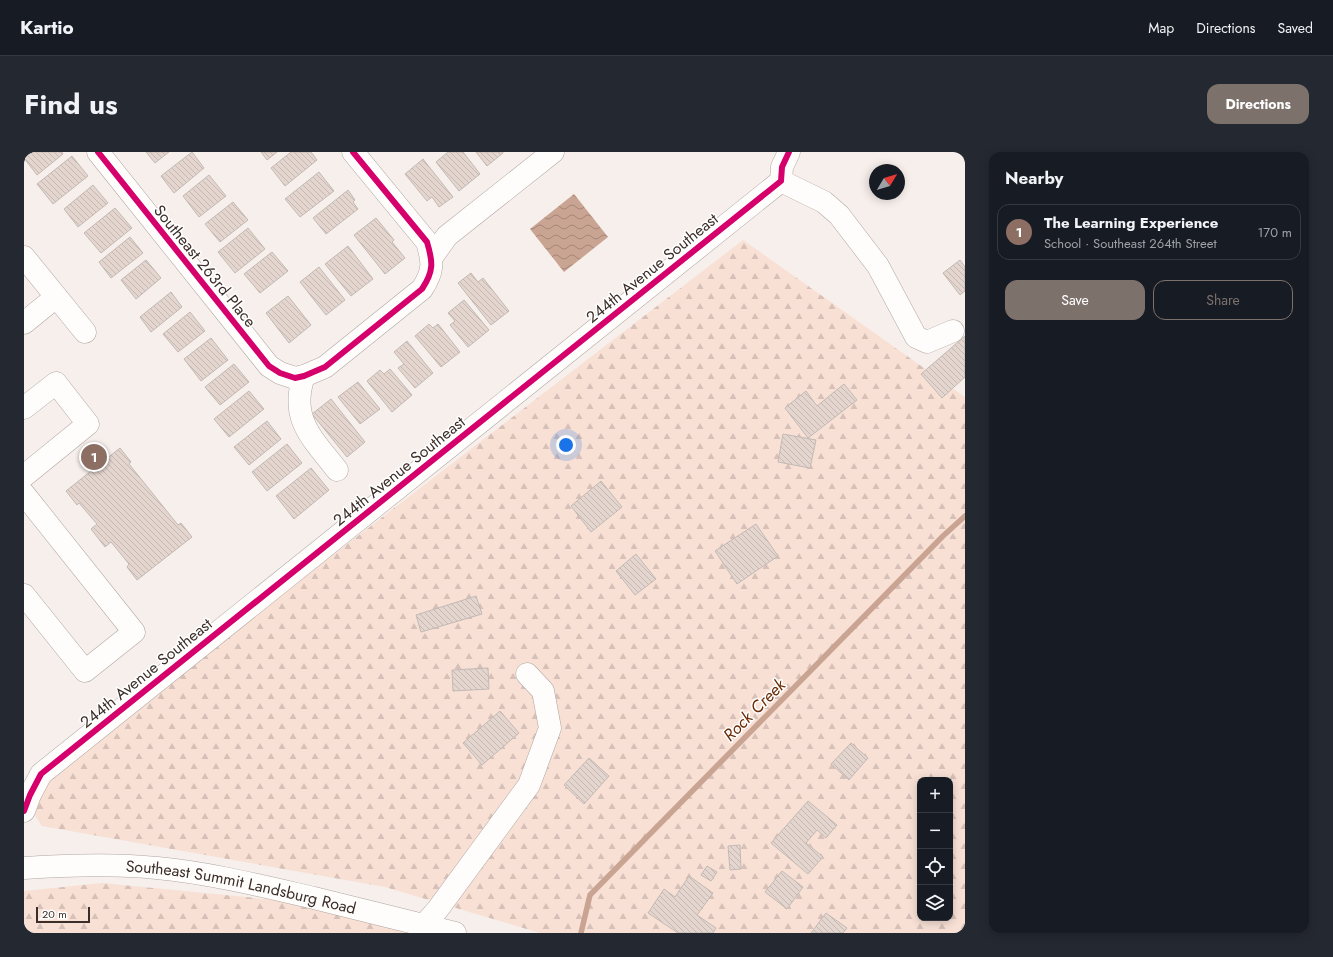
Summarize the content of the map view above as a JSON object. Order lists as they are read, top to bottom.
{
  "streets": {
    "street": ["Southeast 263rd Place", "244th Avenue Southeast", "Southeast Summit Landsburg Road"]
  },
  "water": ["Rock Creek"],
  "scale_bar": "20 m",
  "north": "top right",
  "page": {
    "header": "Kartio",
    "nav": ["Map", "Directions", "Saved"],
    "title": "Find us",
    "buttons": [
      "Directions",
      ["Save", "Share"]
    ],
    "heading": "Nearby",
    "list": [
      {
        "mark": "1",
        "name": "The Learning Experience",
        "note": "School · Southeast 264th Street",
        "value": "170 m"
      }
    ],
    "pins": "1",
    "map_buttons": ["+", "−"],
    "scale": "20 m"
  }
}
